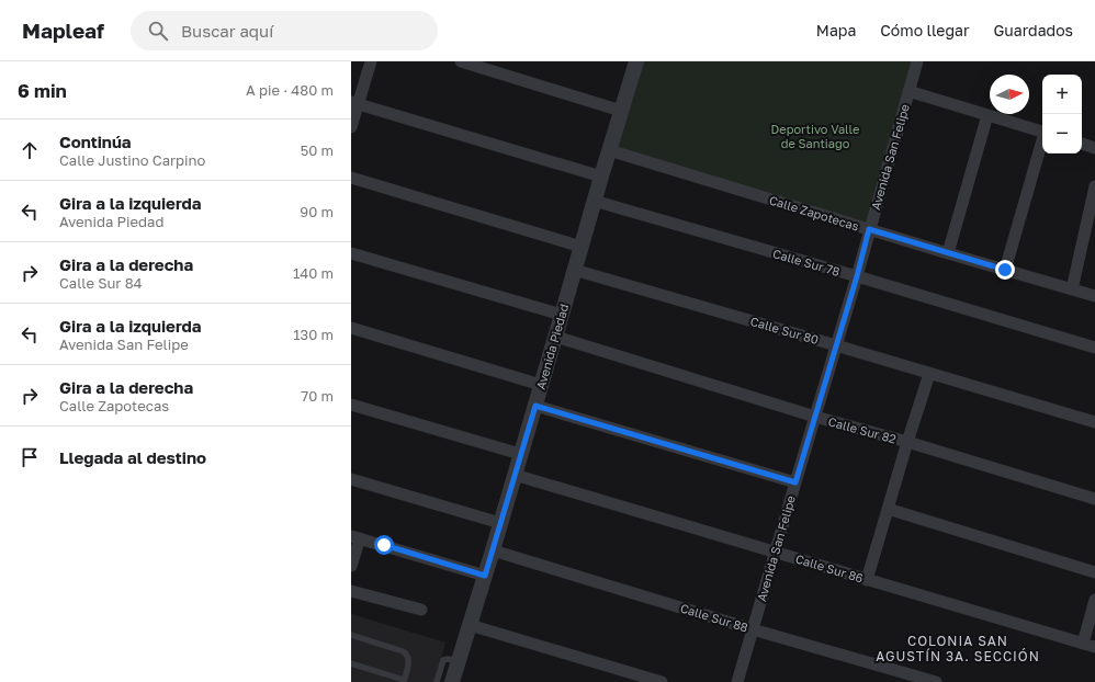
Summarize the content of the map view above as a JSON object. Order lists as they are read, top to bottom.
{
  "streets": {
    "street": [
      "Avenida San Felipe",
      "Calle Zapotecas",
      "Calle Sur 78",
      "Calle Sur 80",
      "Avenida Piedad",
      "Calle Sur 82",
      "Calle Sur 86",
      "Calle Sur 88"
    ]
  },
  "crossings": [
    ["Avenida San Felipe", "Calle Zapotecas"],
    ["Avenida San Felipe", "Calle Sur 78"],
    ["Avenida San Felipe", "Calle Sur 80"],
    ["Avenida San Felipe", "Calle Sur 82"],
    ["Avenida San Felipe", "Calle Sur 86"],
    ["Avenida San Felipe", "Calle Sur 88"],
    ["Calle Zapotecas", "Avenida Piedad"],
    ["Calle Sur 78", "Avenida Piedad"],
    ["Calle Sur 80", "Avenida Piedad"],
    ["Avenida Piedad", "Calle Sur 82"],
    ["Avenida Piedad", "Calle Sur 86"],
    ["Avenida Piedad", "Calle Sur 88"]
  ],
  "districts": ["COLONIA SAN AGUSTÍN 3A. SECCIÓN"],
  "parks": ["Deportivo Valle de Santiago"],
  "north": "right",
  "page": {
    "header": "Mapleaf",
    "search": "Buscar aquí",
    "nav": ["Mapa", "Cómo llegar", "Guardados"],
    "heading": ["6 min", "A pie · 480 m"],
    "map_buttons": ["+", "−"],
    "list": [
      ["Continúa", "Calle Justino Carpino", "50 m"],
      ["Gira a la izquierda", "Avenida Piedad", "90 m"],
      ["Gira a la derecha", "Calle Sur 84", "140 m"],
      ["Gira a la izquierda", "Avenida San Felipe", "130 m"],
      ["Gira a la derecha", "Calle Zapotecas", "70 m"],
      "Llegada al destino"
    ]
  }
}
